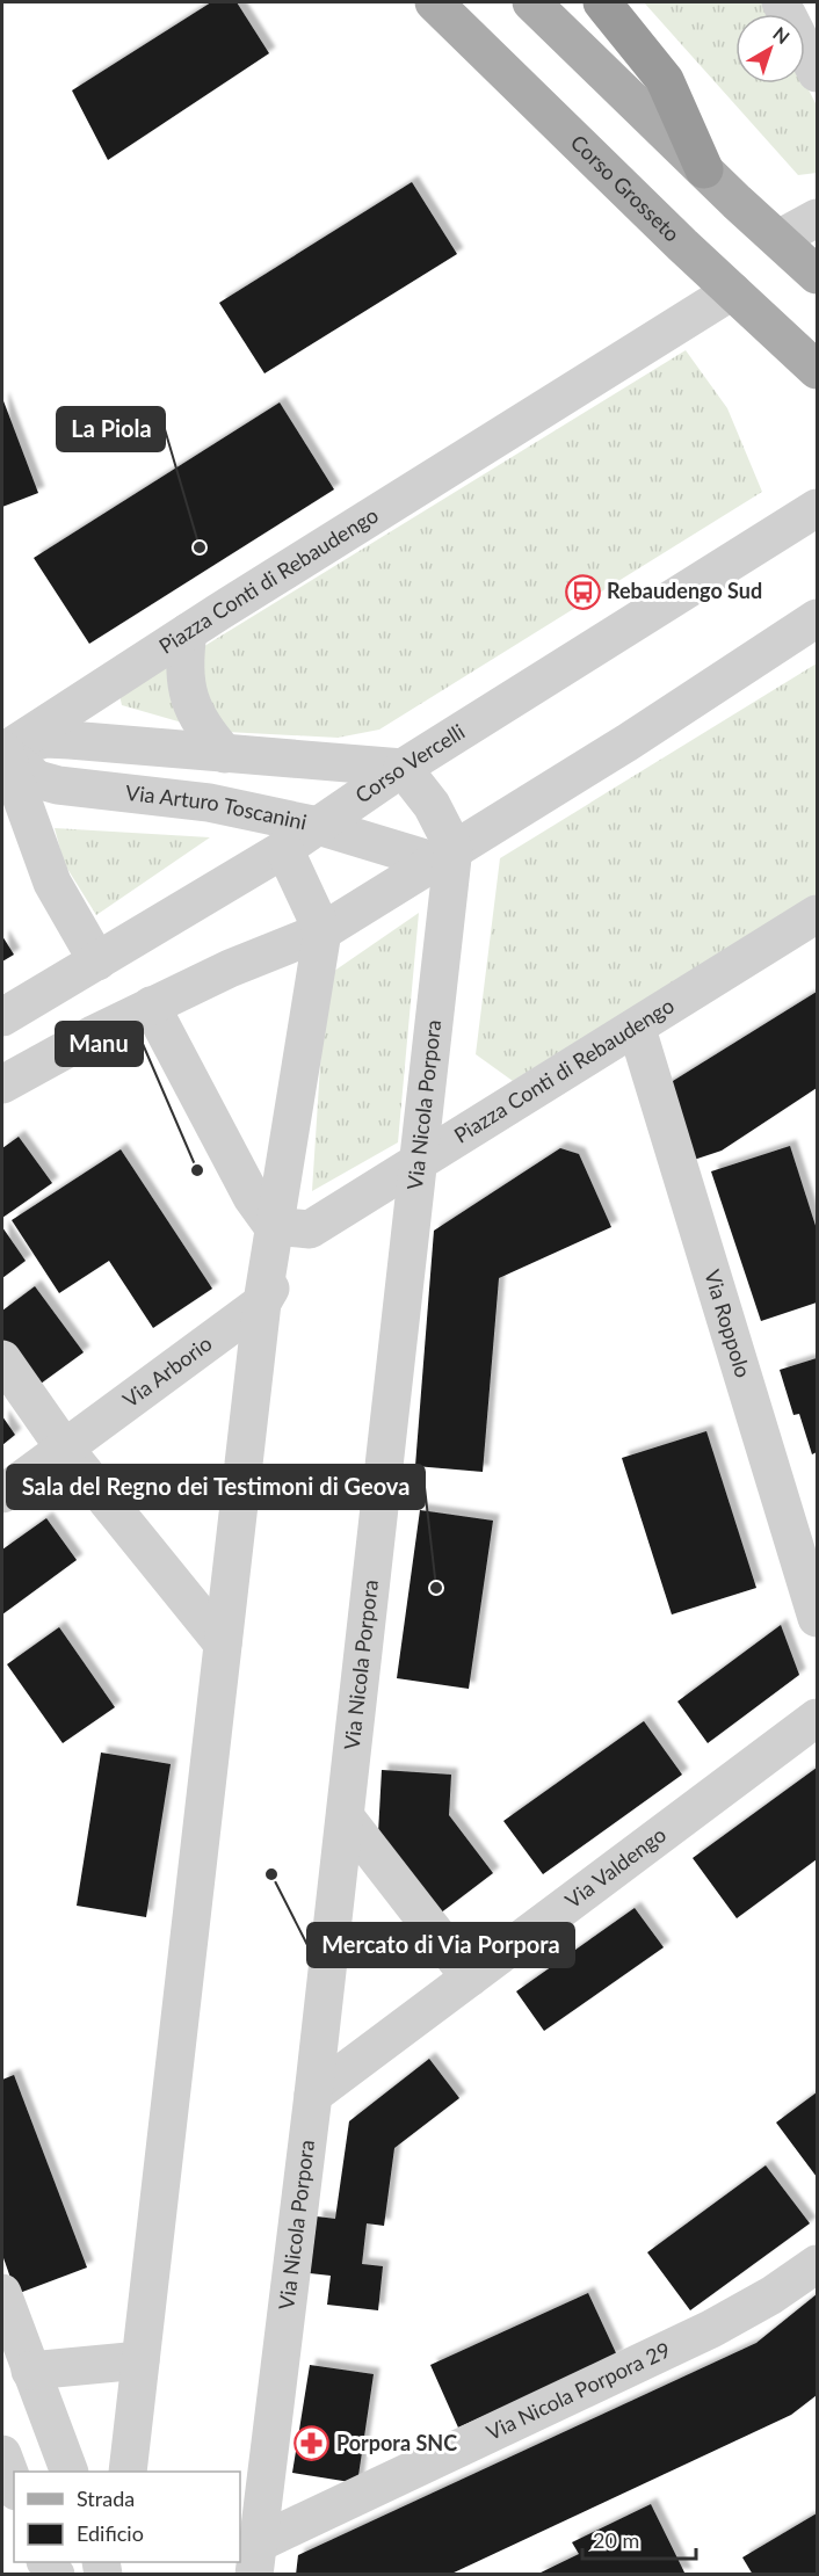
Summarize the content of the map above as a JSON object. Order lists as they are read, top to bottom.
{
  "streets": {
    "main road": ["Corso Grosseto"],
    "street": [
      "Piazza Conti di Rebaudengo",
      "Corso Vercelli",
      "Via Arturo Toscanini",
      "Via Nicola Porpora",
      "Via Roppolo",
      "Via Arborio",
      "Via Valdengo",
      "Via Nicola Porpora 29"
    ]
  },
  "crossings": [
    ["Corso Grosseto", "Piazza Conti di Rebaudengo"],
    ["Piazza Conti di Rebaudengo", "Via Arturo Toscanini"],
    ["Piazza Conti di Rebaudengo", "Via Nicola Porpora"],
    ["Piazza Conti di Rebaudengo", "Via Roppolo"],
    ["Piazza Conti di Rebaudengo", "Via Arborio"],
    ["Corso Vercelli", "Via Arturo Toscanini"],
    ["Via Arturo Toscanini", "Via Nicola Porpora"],
    ["Via Nicola Porpora", "Via Valdengo"],
    ["Via Nicola Porpora", "Via Nicola Porpora 29"]
  ],
  "places": {
    "other": [
      "La Piola",
      "Manu",
      "Sala del Regno dei Testimoni di Geova",
      "Mercato di Via Porpora"
    ],
    "bus stop": ["Rebaudengo Sud"],
    "pharmacy": ["Porpora SNC"]
  },
  "legend": ["Strada", "Edificio"],
  "scale_bar": "20 m",
  "north": "top right"
}
